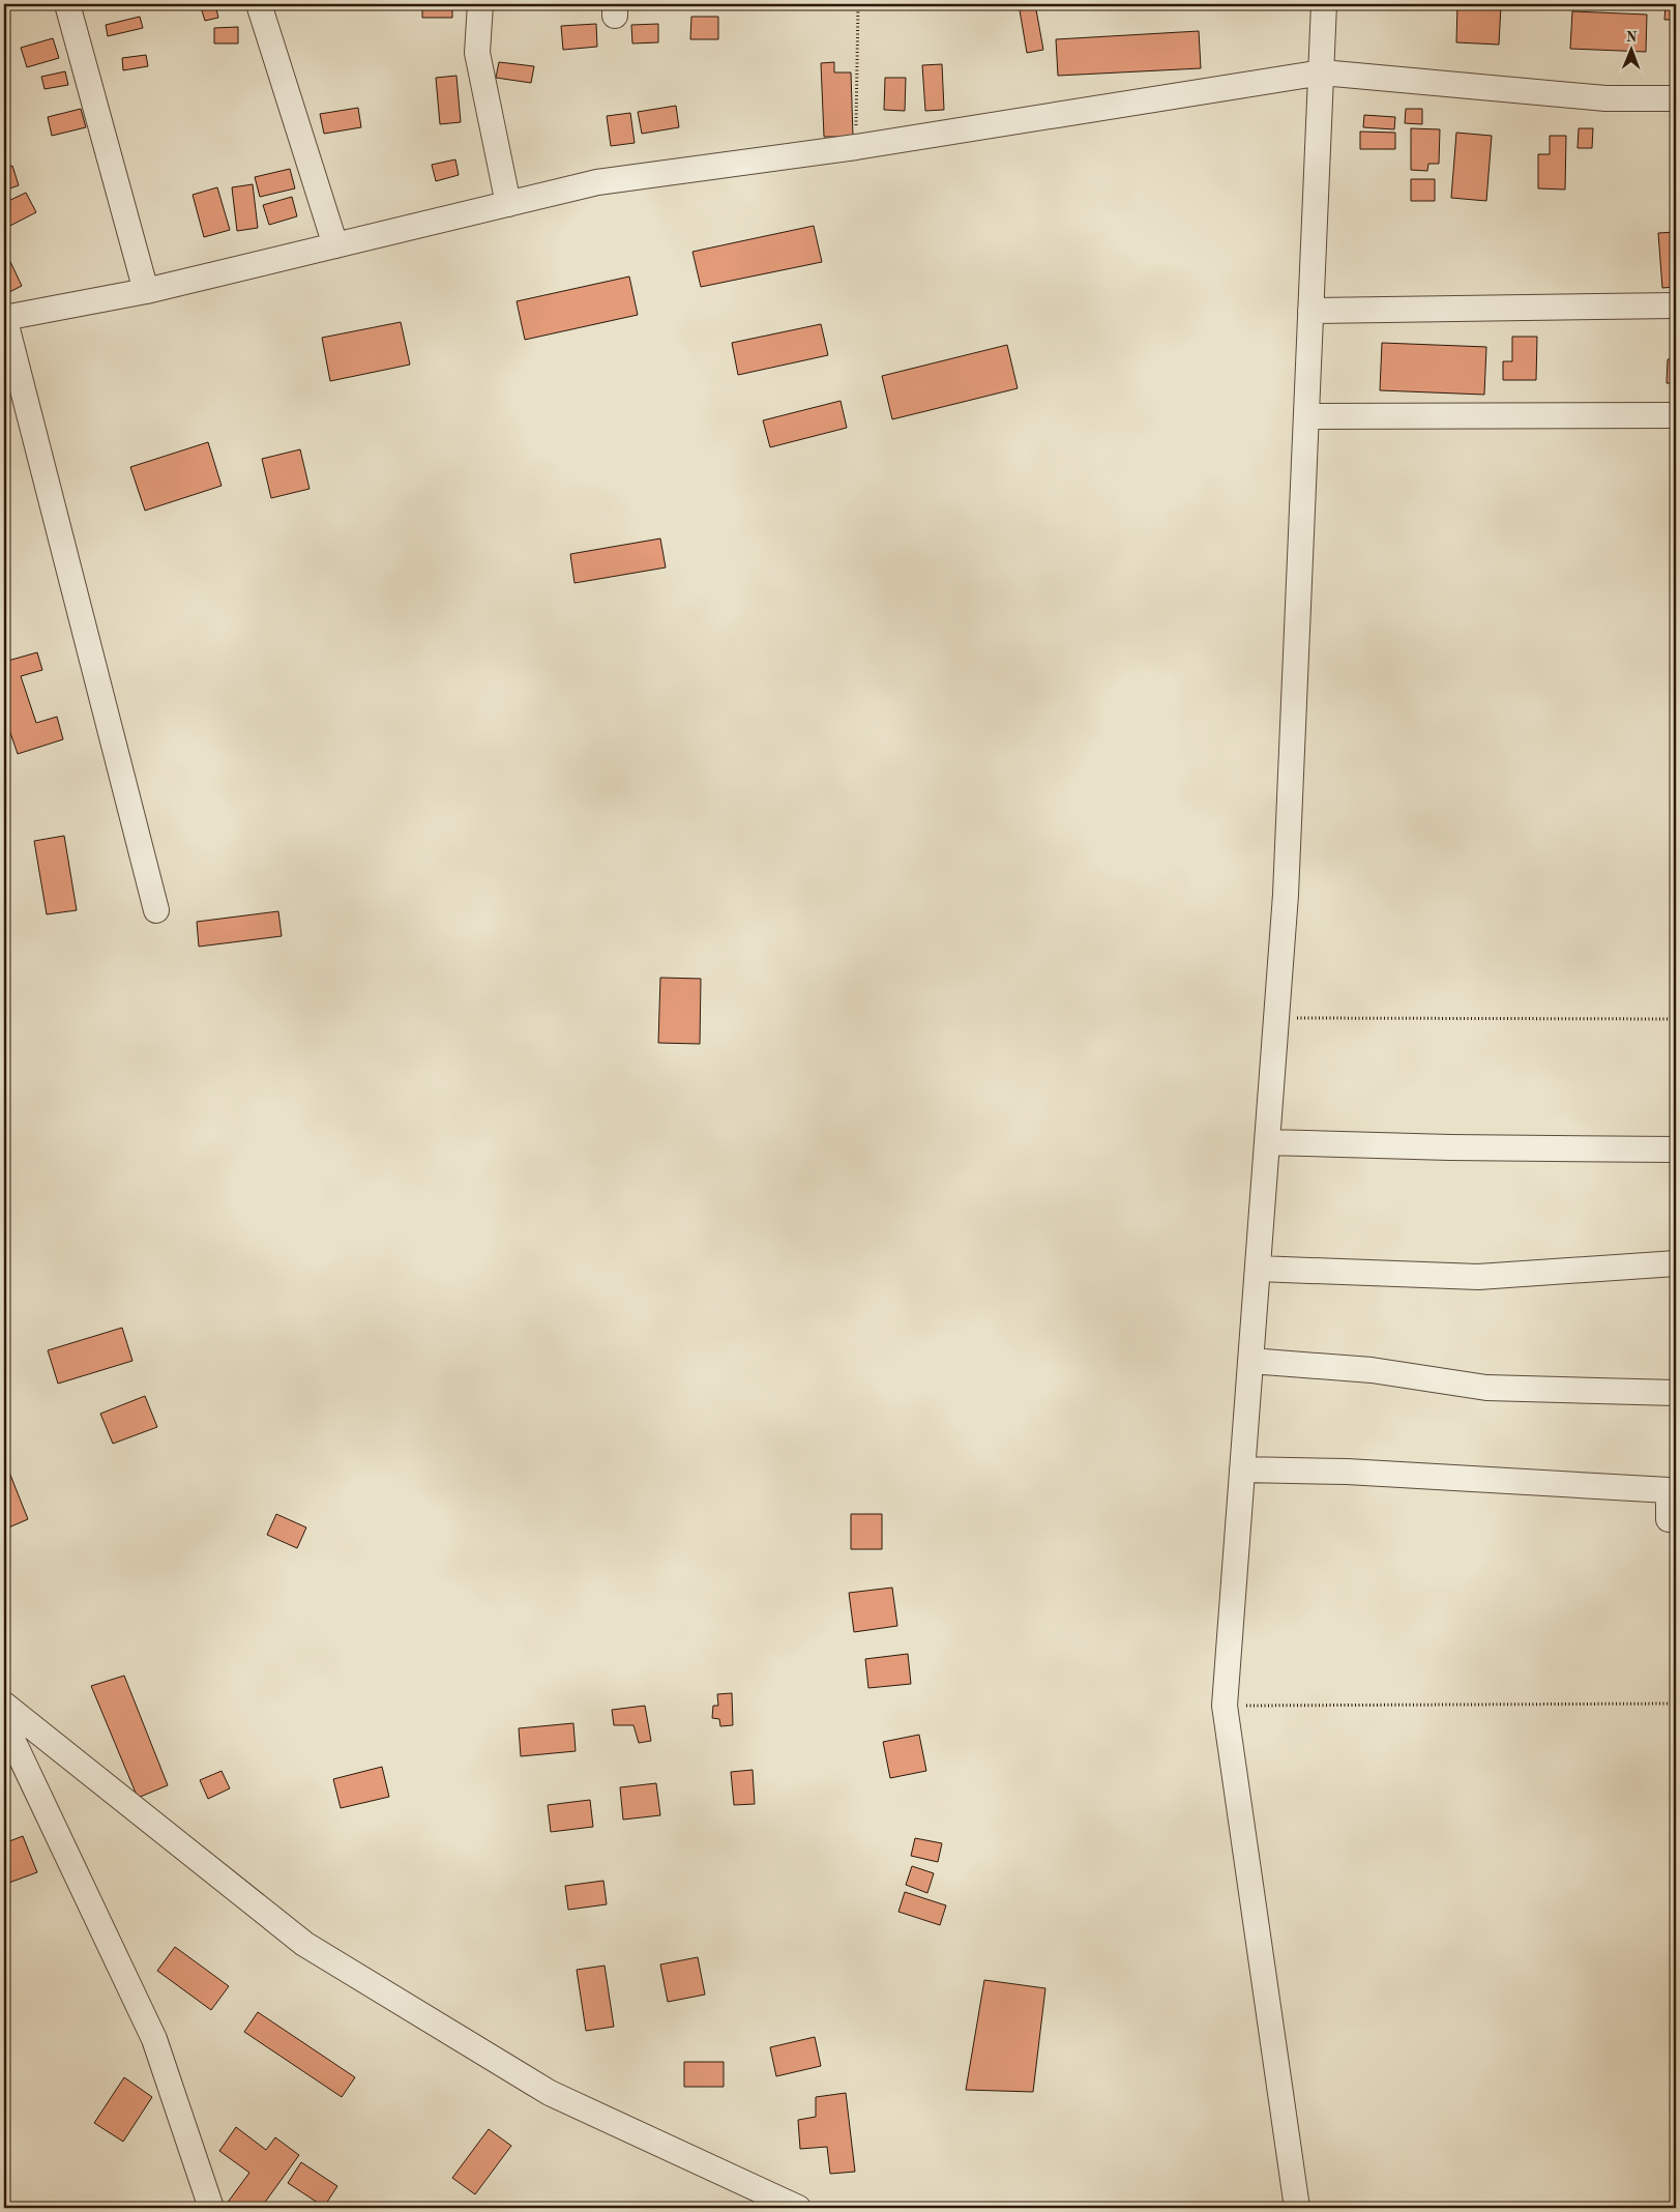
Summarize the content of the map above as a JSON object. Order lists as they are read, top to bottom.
{
  "north": "top"
}
